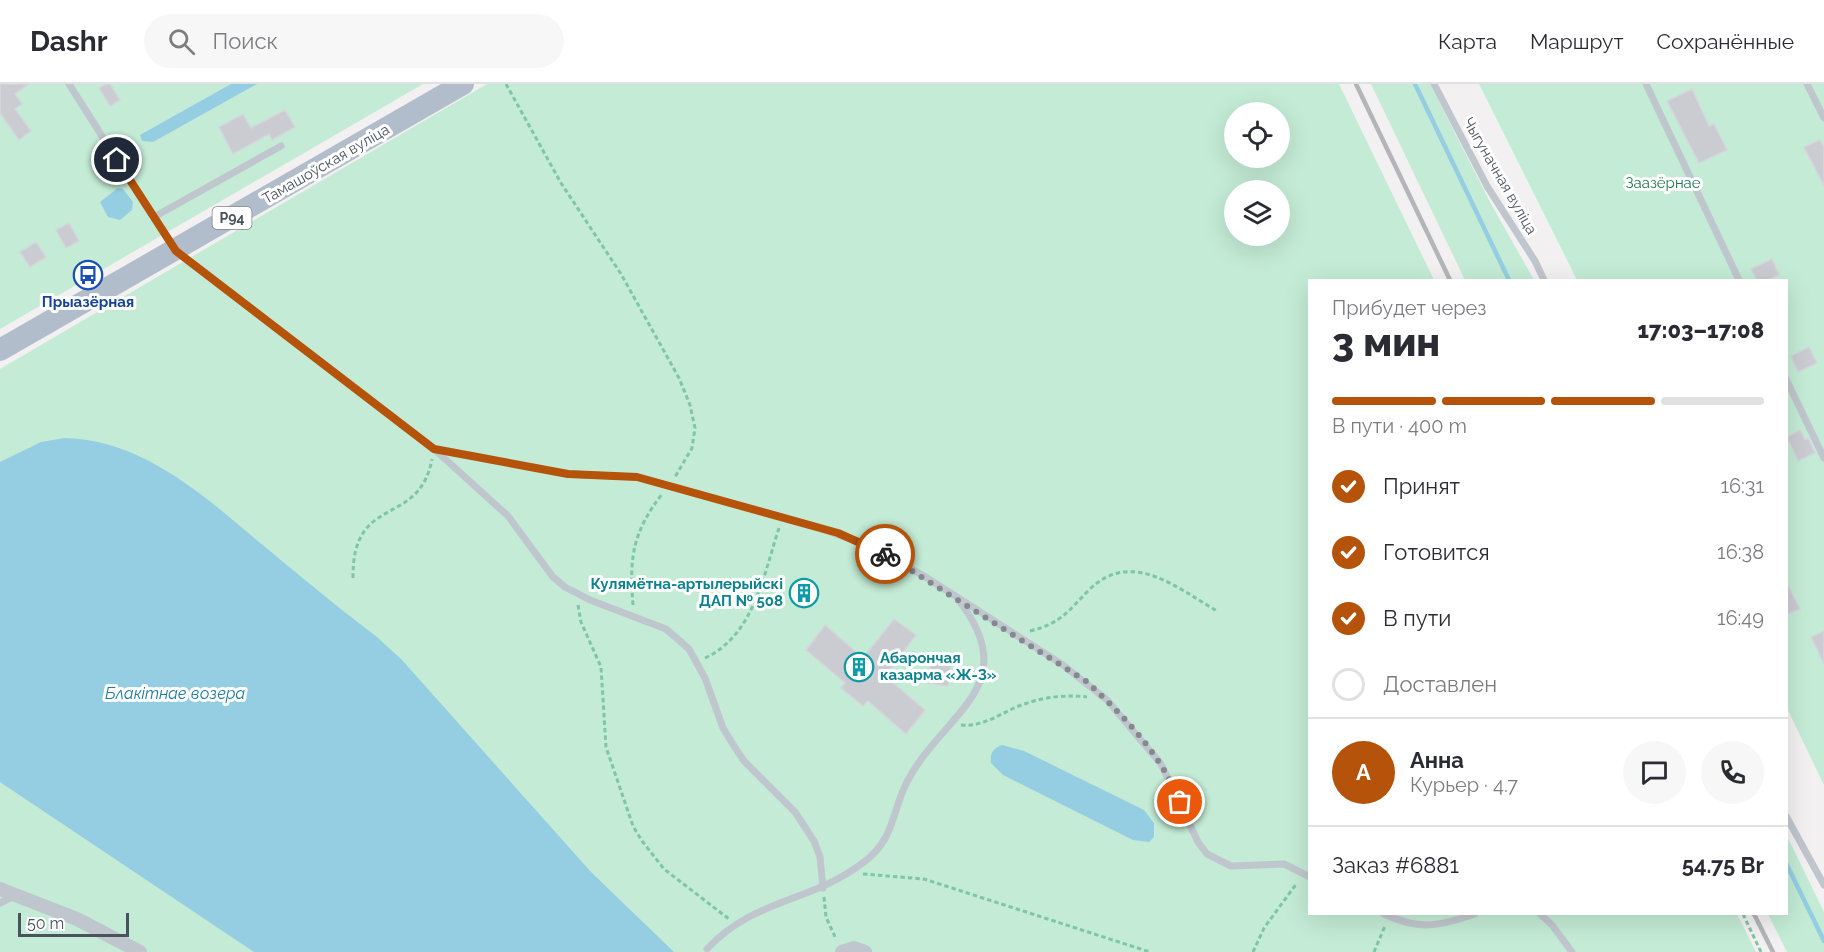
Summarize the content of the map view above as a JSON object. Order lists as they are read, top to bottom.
{
  "streets": {
    "main road": ["Тамашоўская вуліца", "Р94"],
    "lane": ["Чыгуначная вуліца"]
  },
  "water": ["Блакітнае возера"],
  "parks": ["Заазёрнае"],
  "places": {
    "bus stop": ["Прыазёрная"],
    "building": ["Кулямётна-артылерыйскі ДАП № 508", "Абарончая казарма «Ж-З»"]
  },
  "scale_bar": "50 m",
  "page": {
    "header": "Dashr",
    "search": "Поиск",
    "nav": ["Карта", "Маршрут", "Сохранённые"],
    "heading": ["3 мин", "Прибудет через", "17:03–17:08"],
    "panel": [
      "Анна",
      "Курьер · 4.7",
      "Заказ #6881",
      "54.75 Br"
    ],
    "bar": "В пути · 400 m",
    "list": [
      ["Принят", "16:31"],
      ["Готовится", "16:38"],
      ["В пути", "16:49"],
      "Доставлен"
    ],
    "round": "А",
    "scale": "50 m"
  }
}
